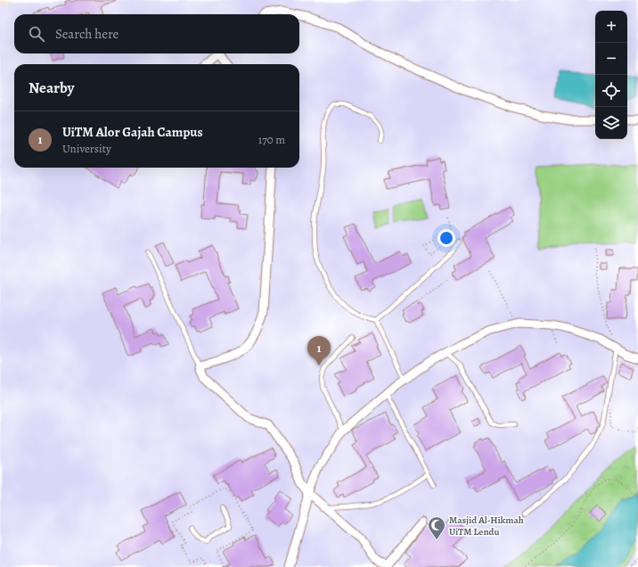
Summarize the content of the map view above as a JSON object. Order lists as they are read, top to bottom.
{
  "places": {
    "mosque": ["Masjid Al-Hikmah UiTM Lendu"]
  },
  "page": {
    "map_buttons": ["+", "−"],
    "search": "Search here",
    "heading": "Nearby",
    "list": [
      {
        "mark": "1",
        "name": "UiTM Alor Gajah Campus",
        "note": "University",
        "value": "170 m"
      }
    ],
    "pins": "1"
  }
}
